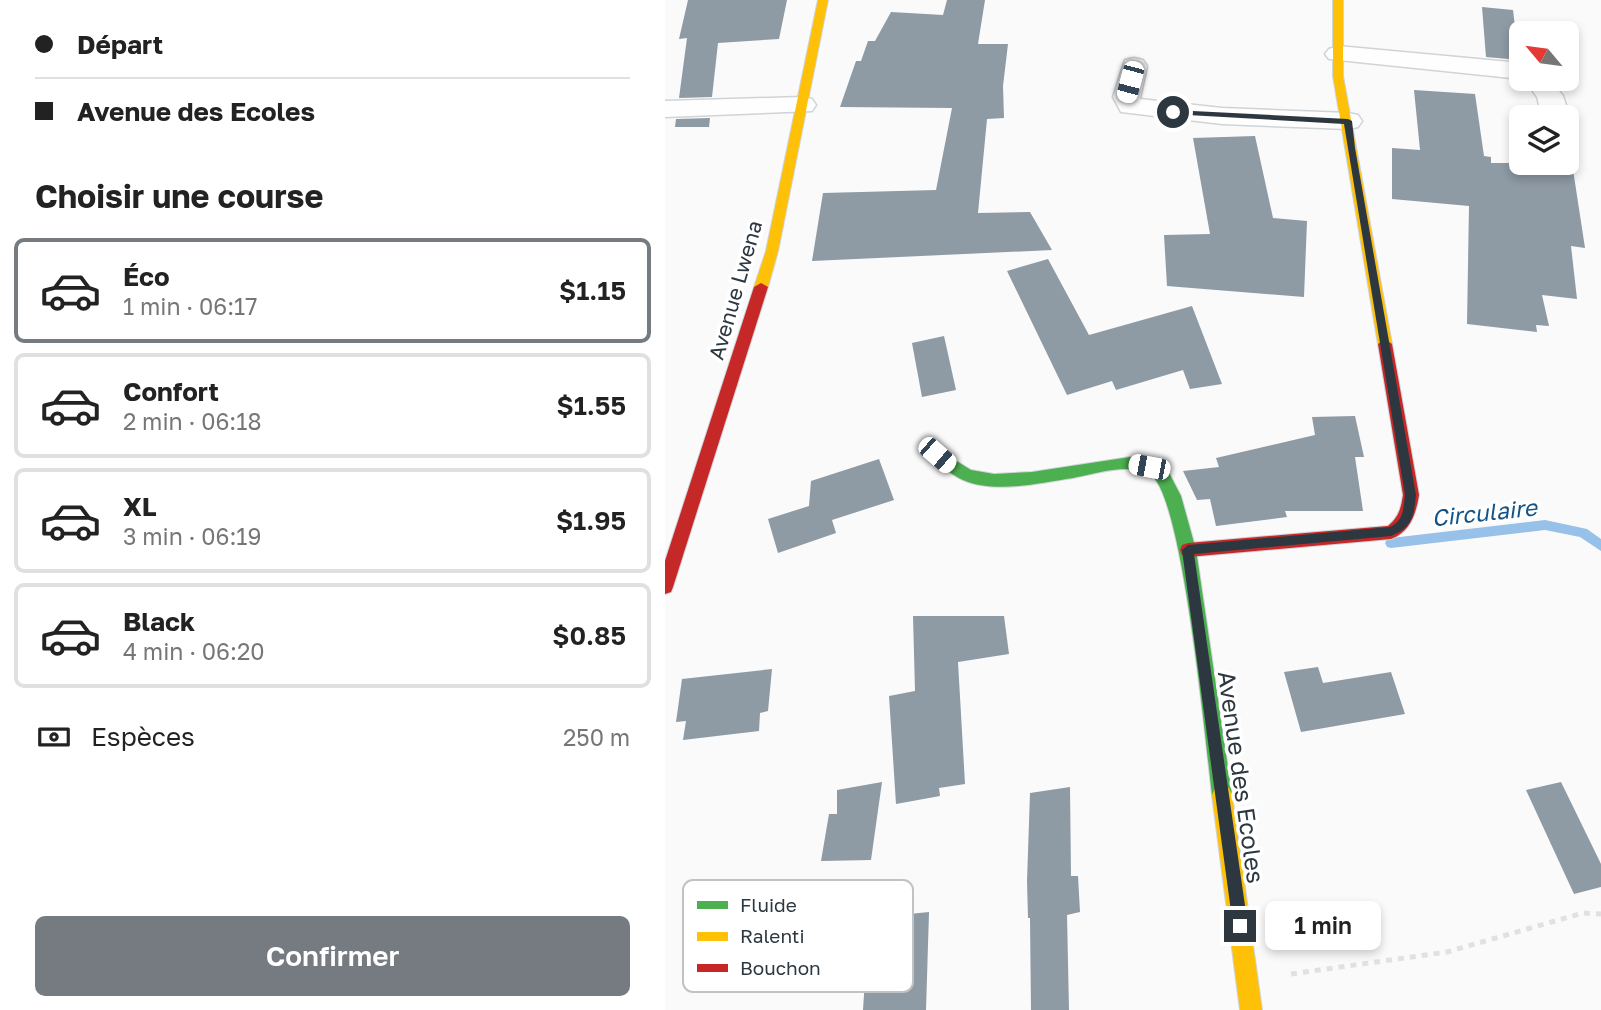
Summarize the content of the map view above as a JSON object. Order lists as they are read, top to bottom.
{
  "streets": {
    "street": ["Avenue Lwena", "Avenue des Ecoles"]
  },
  "water": ["Circulaire"],
  "legend": ["Fluide", "Ralenti", "Bouchon"],
  "north": "top left",
  "page": {
    "banner": ["Départ", "Avenue des Ecoles"],
    "heading": "Choisir une course",
    "list": [
      {
        "name": "Éco",
        "note": "1 min · 06:17",
        "value": "$1.15"
      },
      {
        "name": "Confort",
        "note": "2 min · 06:18",
        "value": "$1.55"
      },
      {
        "name": "XL",
        "note": "3 min · 06:19",
        "value": "$1.95"
      },
      {
        "name": "Black",
        "note": "4 min · 06:20",
        "value": "$0.85"
      }
    ],
    "pay": ["Espèces", "250 m"],
    "bubble": "1 min",
    "buttons": "Confirmer"
  }
}
